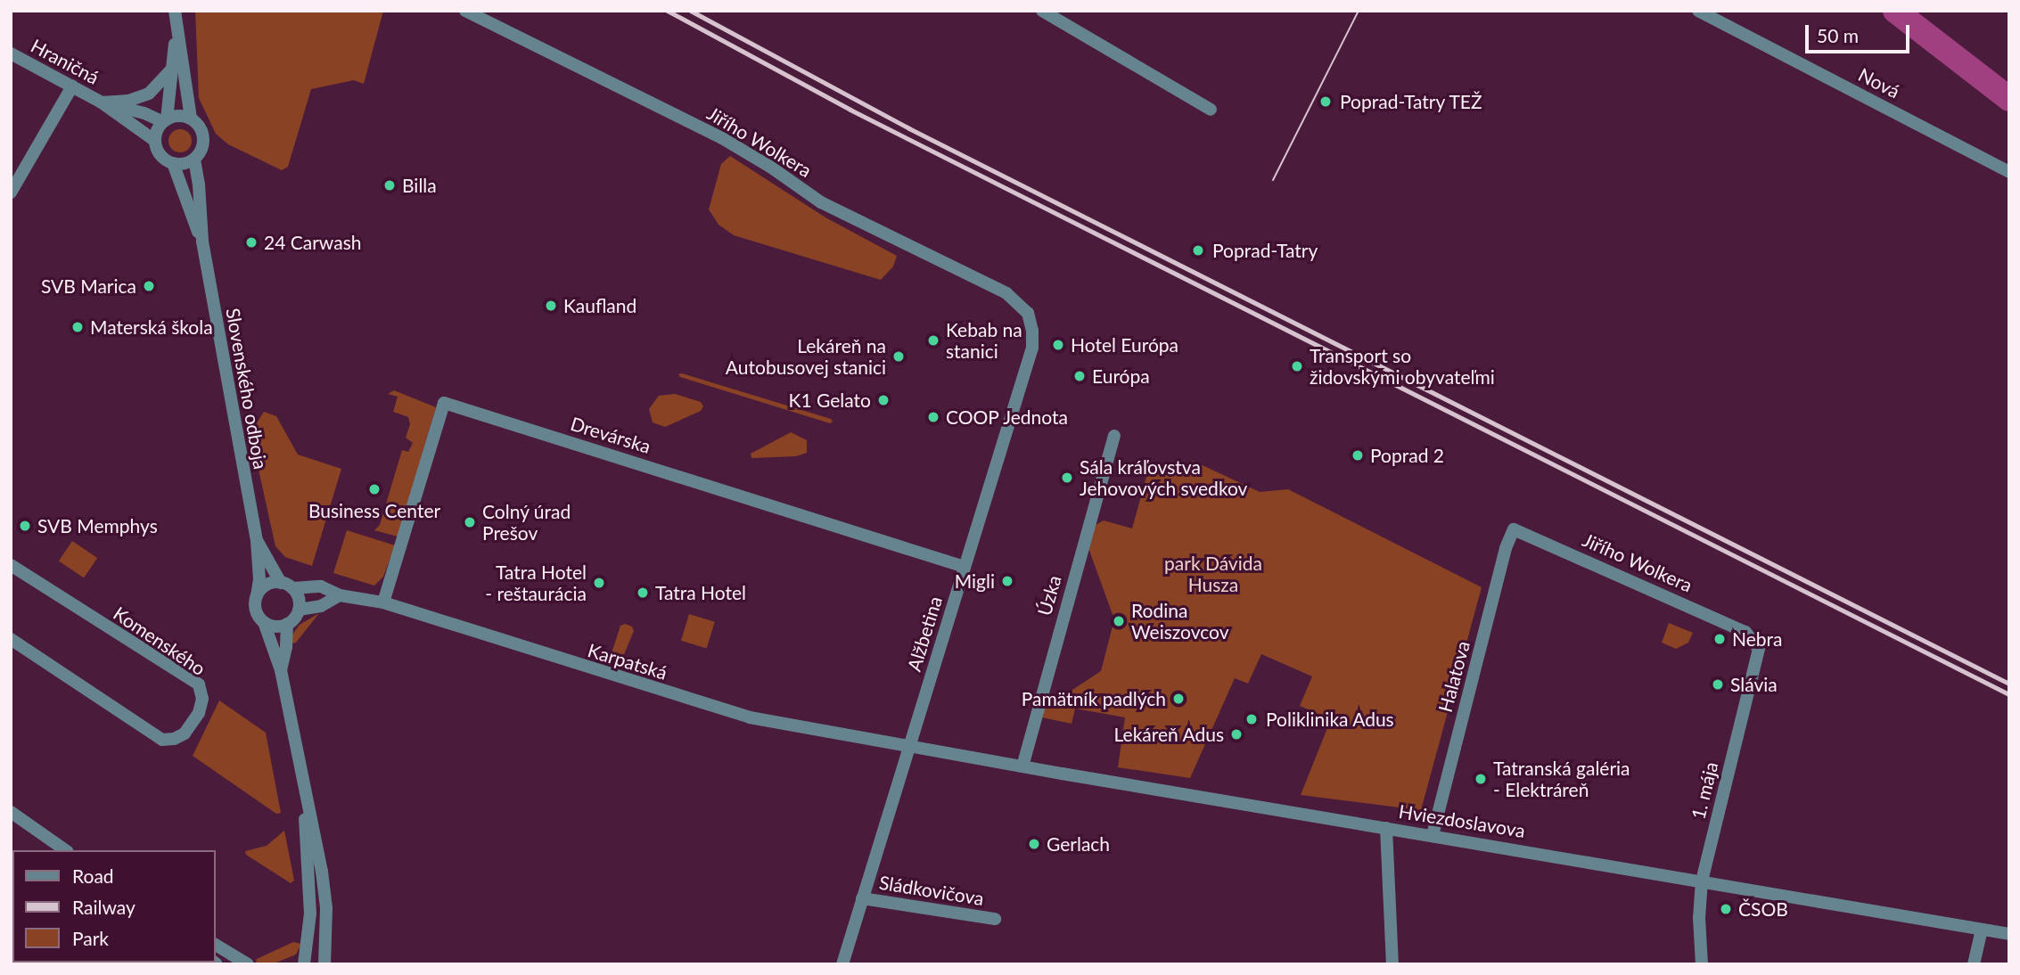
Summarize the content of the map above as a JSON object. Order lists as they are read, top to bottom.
{
  "streets": {
    "street": [
      "Hraničná",
      "Nová",
      "Jiřího Wolkera",
      "Slovenského odboja",
      "Drevárska",
      "Úzka",
      "Alžbetina",
      "Komenského",
      "Karpatská",
      "Halatova",
      "1. mája",
      "Hviezdoslavova",
      "Sládkovičova"
    ]
  },
  "crossings": [
    ["Hraničná", "Slovenského odboja"],
    ["Jiřího Wolkera", "Alžbetina"],
    ["Jiřího Wolkera", "Halatova"],
    ["Jiřího Wolkera", "1. mája"],
    ["Slovenského odboja", "Karpatská"],
    ["Drevárska", "Alžbetina"],
    ["Drevárska", "Karpatská"],
    ["Úzka", "Hviezdoslavova"],
    ["Alžbetina", "Karpatská"],
    ["Alžbetina", "Hviezdoslavova"],
    ["Alžbetina", "Sládkovičova"],
    ["Karpatská", "Hviezdoslavova"],
    ["Halatova", "Hviezdoslavova"],
    ["1. mája", "Hviezdoslavova"]
  ],
  "parks": ["park Dávida Husza"],
  "places": [
    "Poprad-Tatry TEŽ",
    "Billa",
    "24 Carwash",
    "Poprad-Tatry",
    "SVB Marica",
    "Kaufland",
    "Materská škola",
    "Kebab na stanici",
    "Hotel Európa",
    "Lekáreň na Autobusovej stanici",
    "Transport so židovskými obyvateľmi",
    "Európa",
    "K1 Gelato",
    "COOP Jednota",
    "Poprad 2",
    "Sála kráľovstva Jehovových svedkov",
    "Business Center",
    "Colný úrad Prešov",
    "SVB Memphys",
    "Migli",
    "Tatra Hotel - reštaurácia",
    "Tatra Hotel",
    "Rodina Weiszovcov",
    "Nebra",
    "Slávia",
    "Pamätník padlých",
    "Poliklinika Adus",
    "Lekáreň Adus",
    "Tatranská galéria - Elektráreň",
    "Gerlach",
    "ČSOB"
  ],
  "legend": ["Road", "Railway", "Park"],
  "scale_bar": "50 m"
}
